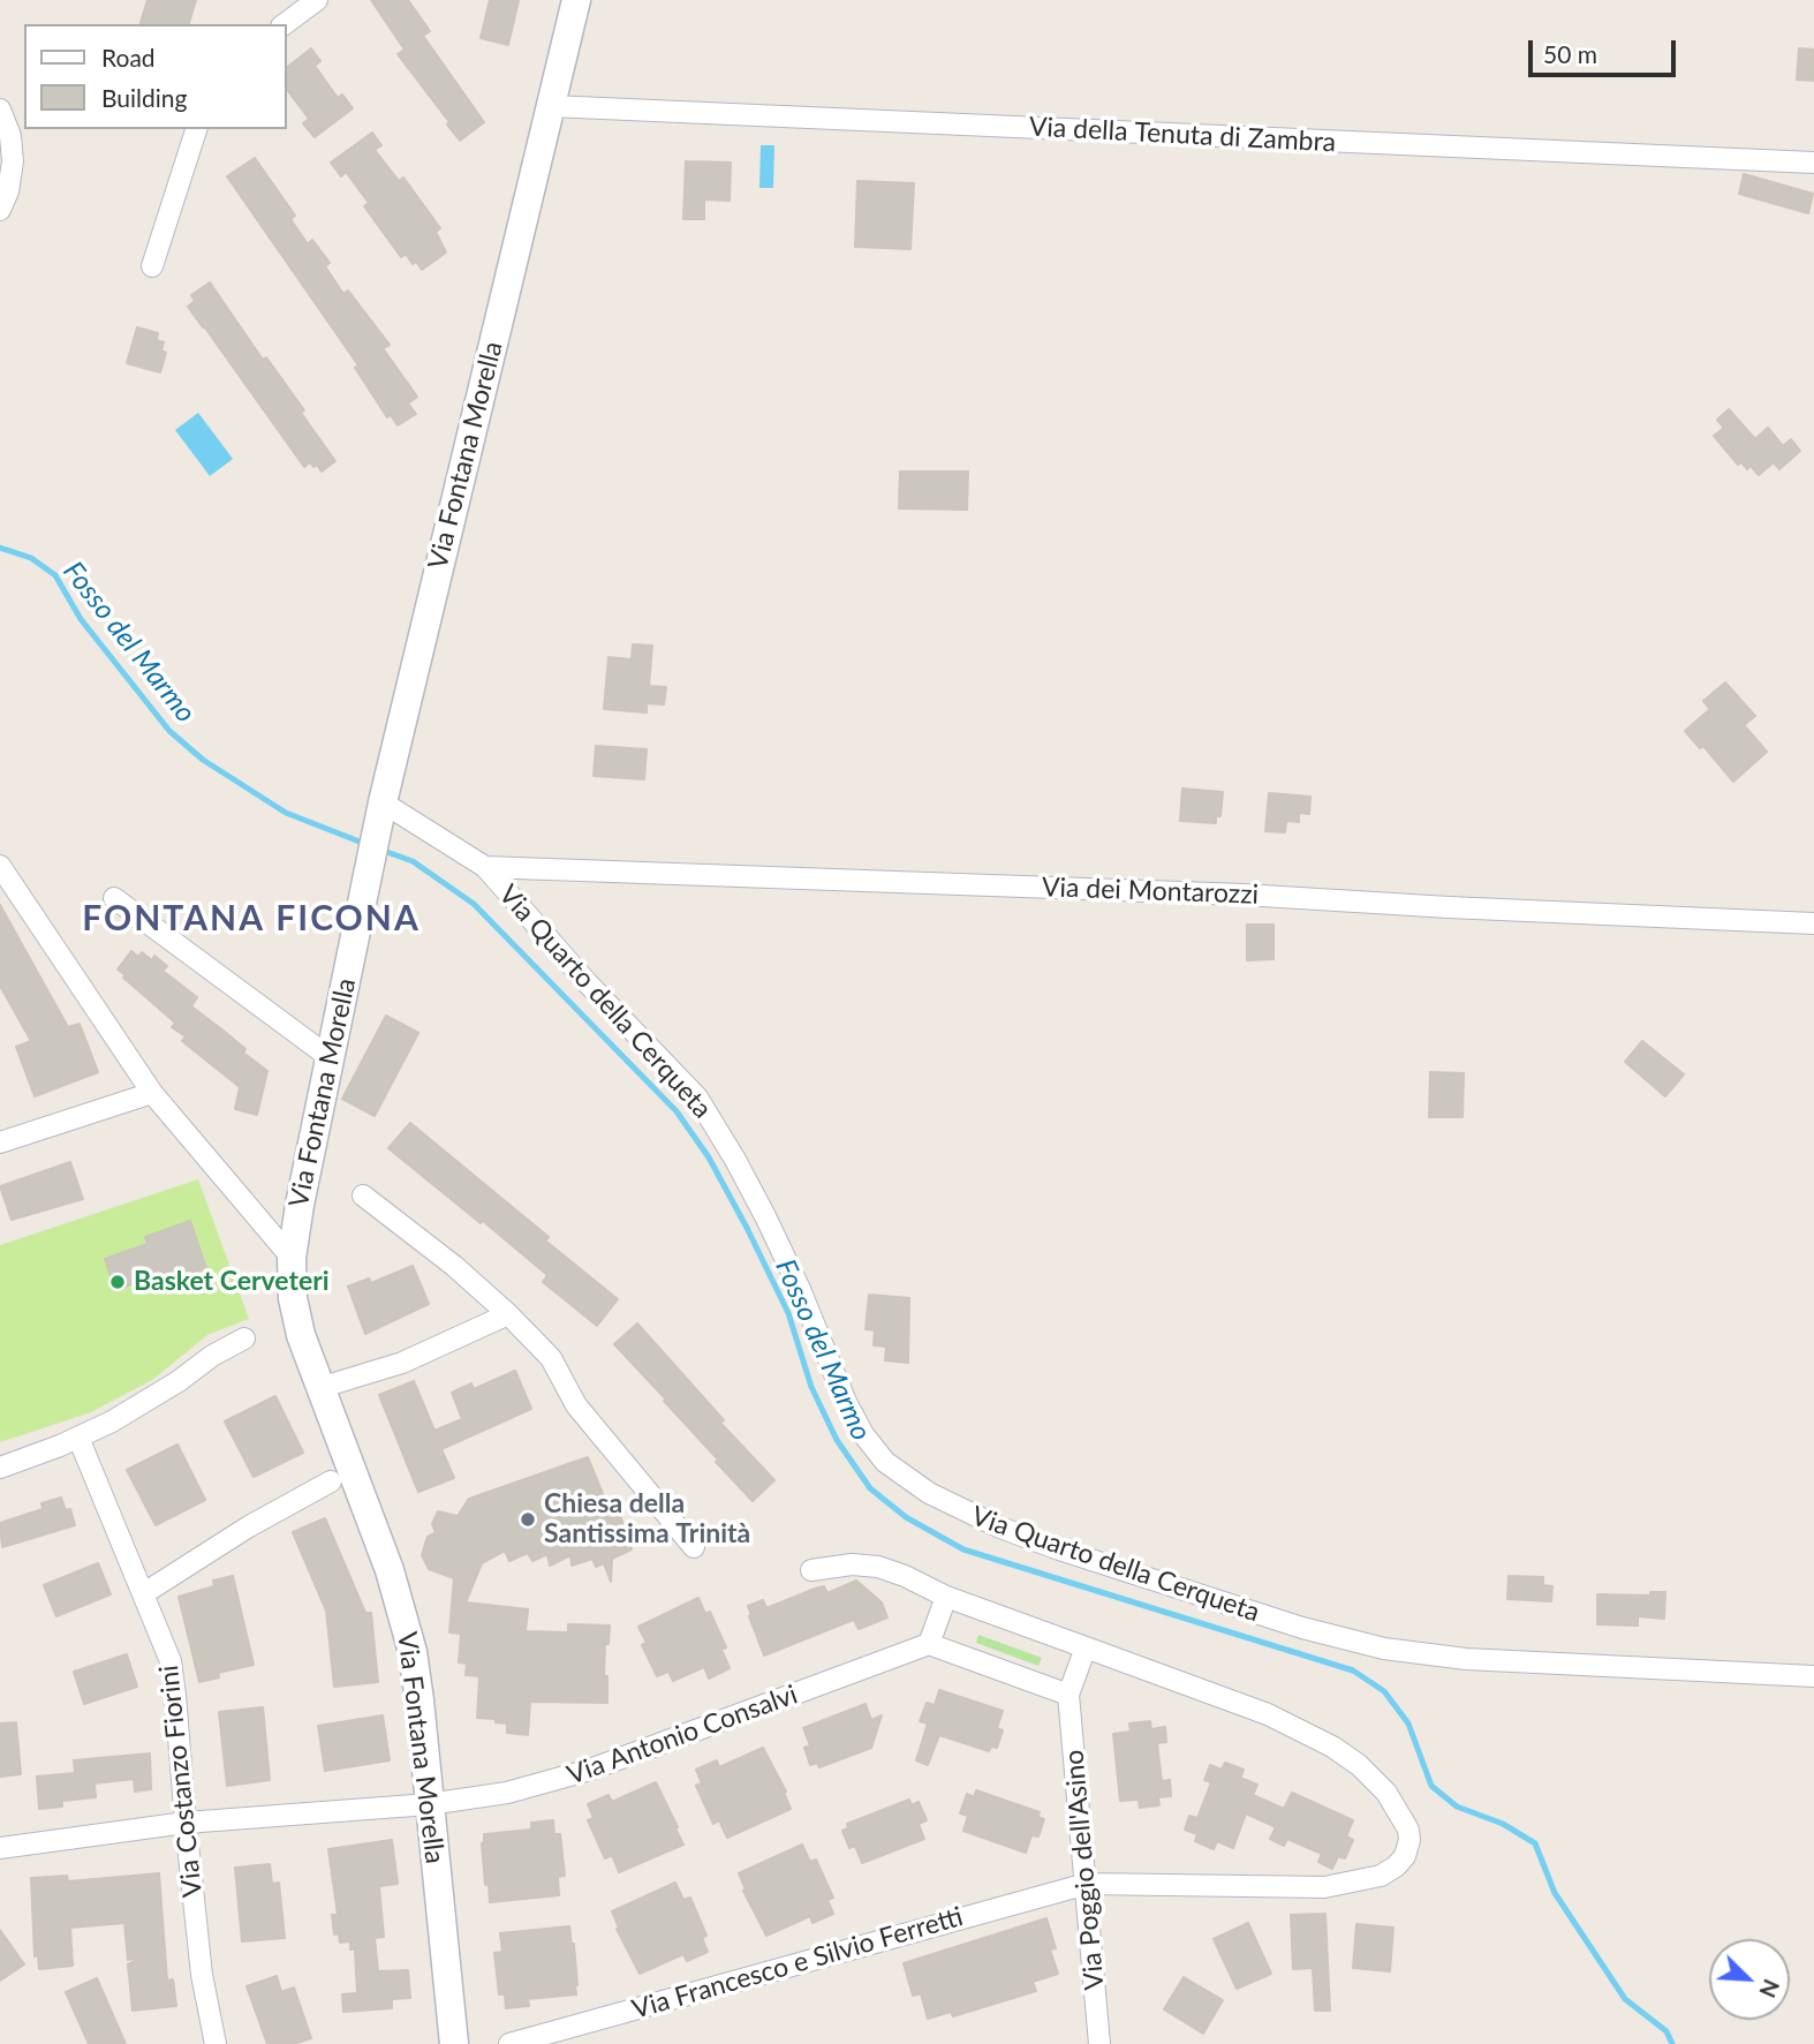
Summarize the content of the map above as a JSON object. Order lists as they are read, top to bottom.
{
  "streets": {
    "street": [
      "Via della Tenuta di Zambra",
      "Via Fontana Morella",
      "Via dei Montarozzi",
      "Via Quarto della Cerqueta",
      "Via Antonio Consalvi",
      "Via Costanzo Fiorini",
      "Via Poggio dell'Asino",
      "Via Francesco e Silvio Ferretti"
    ]
  },
  "crossings": [
    ["Via della Tenuta di Zambra", "Via Fontana Morella"],
    ["Via Fontana Morella", "Via Quarto della Cerqueta"],
    ["Via Fontana Morella", "Via Antonio Consalvi"],
    ["Via dei Montarozzi", "Via Quarto della Cerqueta"],
    ["Via Antonio Consalvi", "Via Costanzo Fiorini"],
    ["Via Poggio dell'Asino", "Via Francesco e Silvio Ferretti"]
  ],
  "districts": ["FONTANA FICONA"],
  "water": ["Fosso del Marmo"],
  "places": ["Basket Cerveteri", "Chiesa della Santissima Trinità"],
  "legend": ["Road", "Building"],
  "scale_bar": "50 m",
  "north": "bottom right"
}
